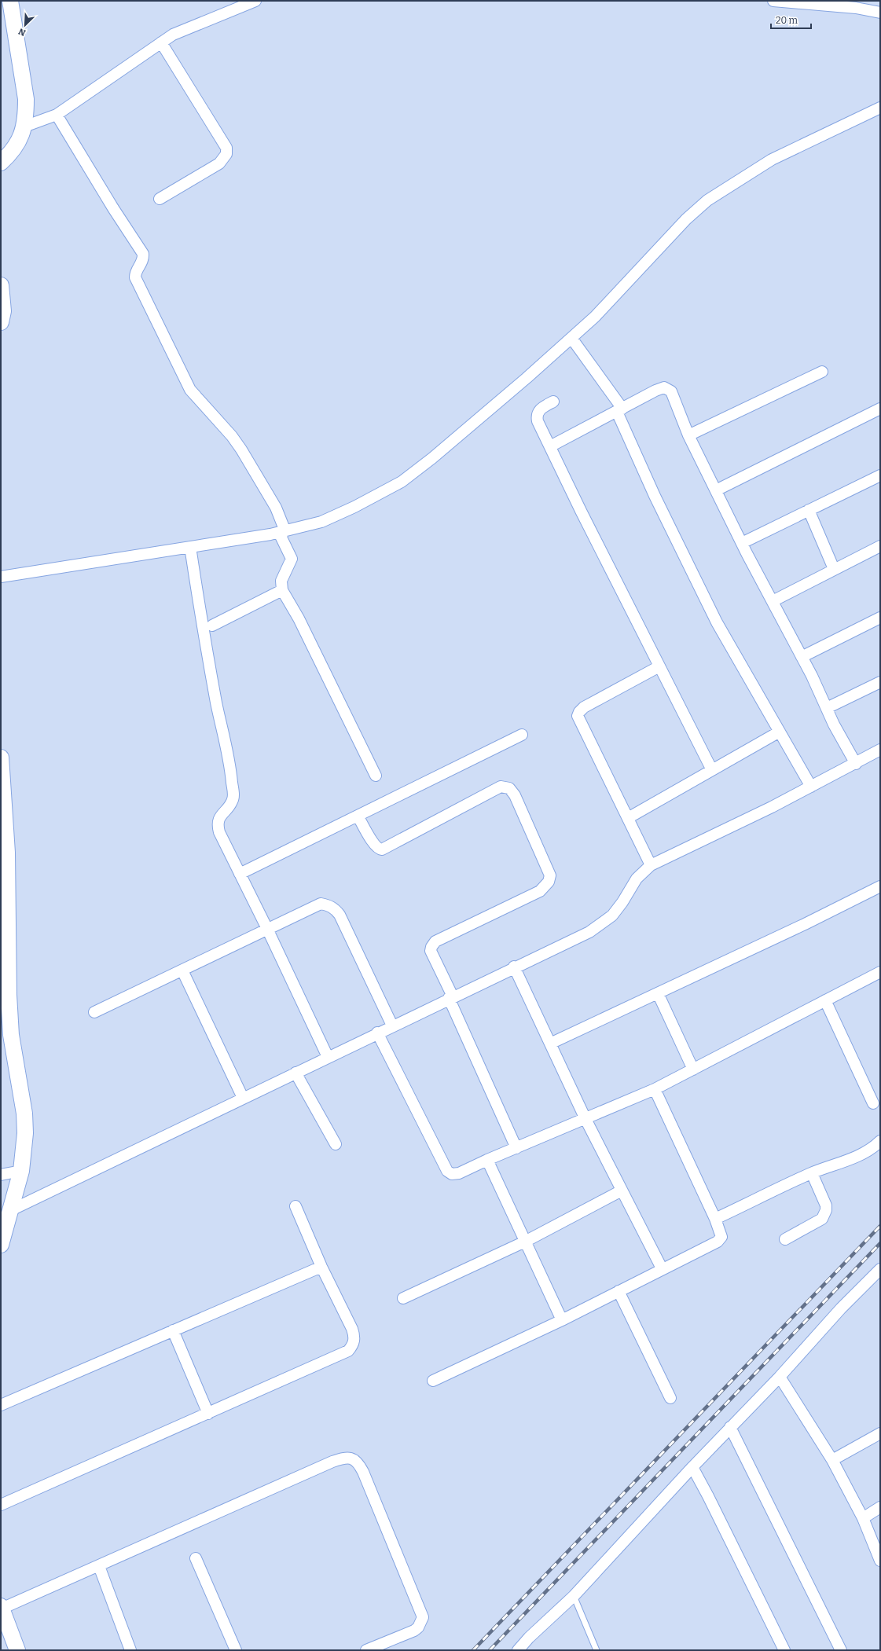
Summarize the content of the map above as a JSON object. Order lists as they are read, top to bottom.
{
  "scale_bar": "20 m",
  "north": "bottom left"
}
